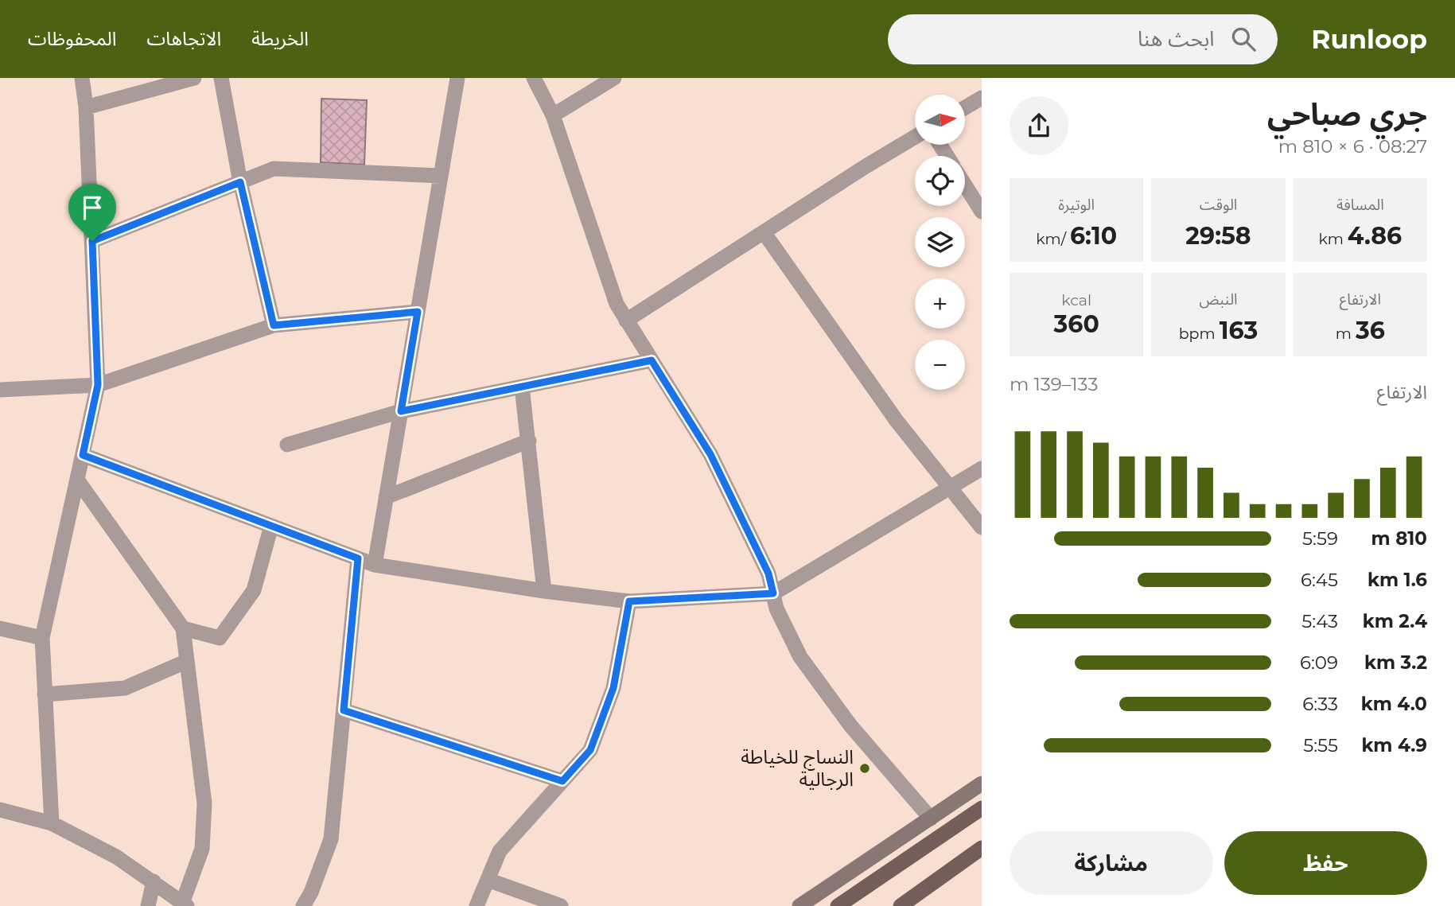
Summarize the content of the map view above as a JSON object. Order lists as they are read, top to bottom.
{
  "places": ["النساج للخياطة الرجالية"],
  "north": "right",
  "page": {
    "header": "Runloop",
    "search": "ابحث هنا",
    "nav": ["الخريطة", "الاتجاهات", "المحفوظات"],
    "heading": ["جري صباحي", "08:27 · 6 × 810 m"],
    "map_buttons": ["+", "−"],
    "stats": [
      ["المسافة", "4.86 km"],
      ["الوقت", "29:58"],
      ["الوتيرة", "6:10 /km"],
      ["الارتفاع", "36 m"],
      ["النبض", "163 bpm"],
      ["kcal", "360"]
    ],
    "chart": ["الارتفاع", "133–139 m"],
    "list": [
      {
        "name": "810 m",
        "note": "5:59"
      },
      {
        "name": "1.6 km",
        "note": "6:45"
      },
      {
        "name": "2.4 km",
        "note": "5:43"
      },
      {
        "name": "3.2 km",
        "note": "6:09"
      },
      {
        "name": "4.0 km",
        "note": "6:33"
      },
      {
        "name": "4.9 km",
        "note": "5:55"
      }
    ],
    "buttons": ["حفظ", "مشاركة"]
  }
}
